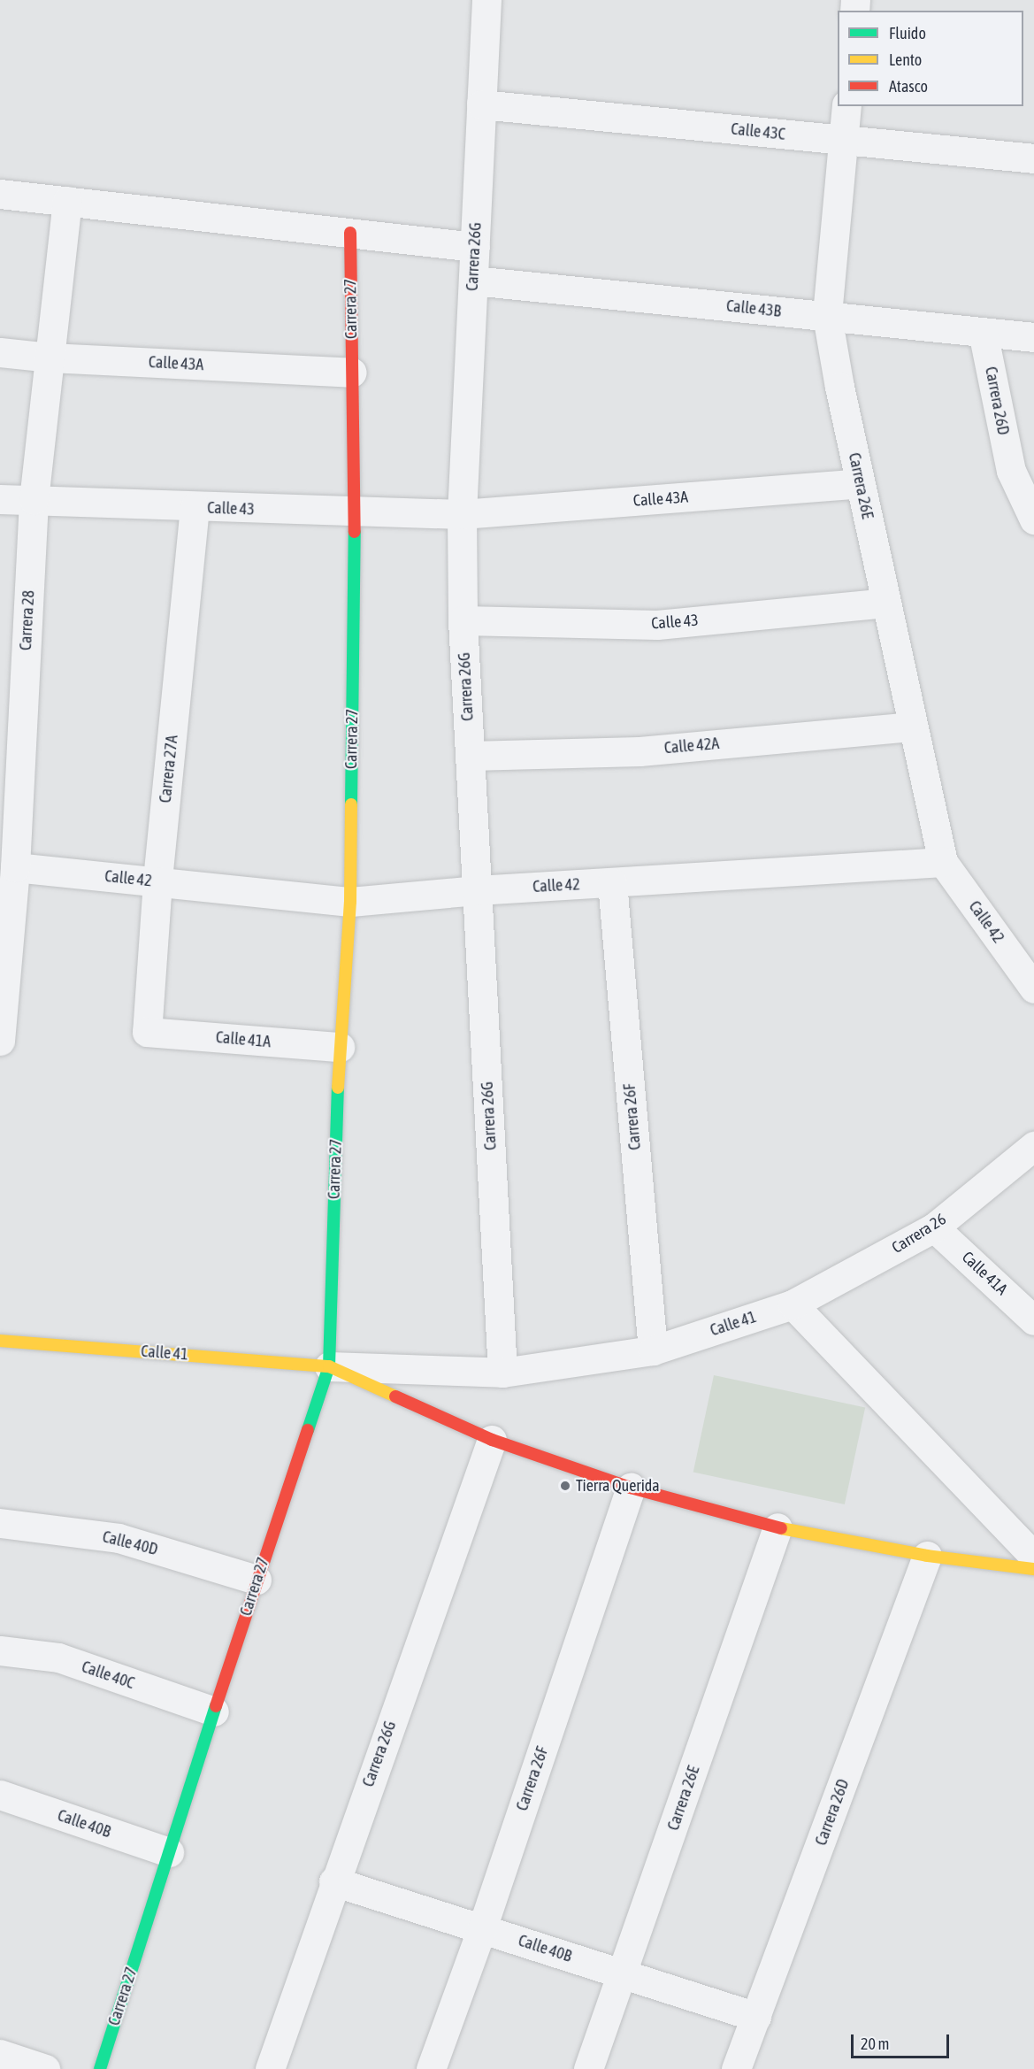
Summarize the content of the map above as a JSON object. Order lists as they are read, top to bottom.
{
  "streets": {
    "street": [
      "Calle 43C",
      "Carrera 26G",
      "Carrera 27",
      "Calle 43B",
      "Calle 43A",
      "Carrera 26D",
      "Carrera 26E",
      "Calle 43",
      "Carrera 28",
      "Calle 42A",
      "Carrera 27A",
      "Calle 42",
      "Calle 41A",
      "Carrera 26F",
      "Carrera 26",
      "Calle 41",
      "Calle 40D",
      "Calle 40C",
      "Calle 40B"
    ]
  },
  "crossings": [
    ["Calle 43C", "Carrera 26G"],
    ["Calle 43C", "Carrera 26E"],
    ["Carrera 26G", "Calle 43B"],
    ["Carrera 26G", "Calle 43A"],
    ["Carrera 26G", "Calle 43"],
    ["Carrera 26G", "Calle 42A"],
    ["Carrera 26G", "Calle 42"],
    ["Carrera 26G", "Calle 41"],
    ["Carrera 26G", "Calle 40B"],
    ["Carrera 27", "Calle 43A"],
    ["Carrera 27", "Calle 43"],
    ["Carrera 27", "Calle 42"],
    ["Carrera 27", "Calle 41A"],
    ["Carrera 27", "Calle 41"],
    ["Carrera 27", "Calle 40D"],
    ["Carrera 27", "Calle 40C"],
    ["Carrera 27", "Calle 40B"],
    ["Calle 43B", "Carrera 26D"],
    ["Calle 43B", "Carrera 26E"],
    ["Calle 43A", "Carrera 26E"],
    ["Calle 43A", "Calle 43"],
    ["Calle 43A", "Carrera 28"],
    ["Carrera 26D", "Calle 41"],
    ["Carrera 26D", "Calle 40B"],
    ["Carrera 26E", "Calle 43"],
    ["Carrera 26E", "Calle 42A"],
    ["Carrera 26E", "Calle 42"],
    ["Carrera 26E", "Calle 41"],
    ["Carrera 26E", "Calle 40B"],
    ["Calle 43", "Carrera 28"],
    ["Calle 43", "Carrera 27A"],
    ["Carrera 28", "Calle 42"],
    ["Carrera 27A", "Calle 42"],
    ["Carrera 27A", "Calle 41A"],
    ["Calle 42", "Carrera 26F"],
    ["Calle 41A", "Carrera 26"],
    ["Carrera 26F", "Calle 41"],
    ["Carrera 26F", "Calle 40B"],
    ["Carrera 26", "Calle 41"]
  ],
  "places": ["Tierra Querida"],
  "legend": ["Fluido", "Lento", "Atasco"],
  "scale_bar": "20 m"
}
